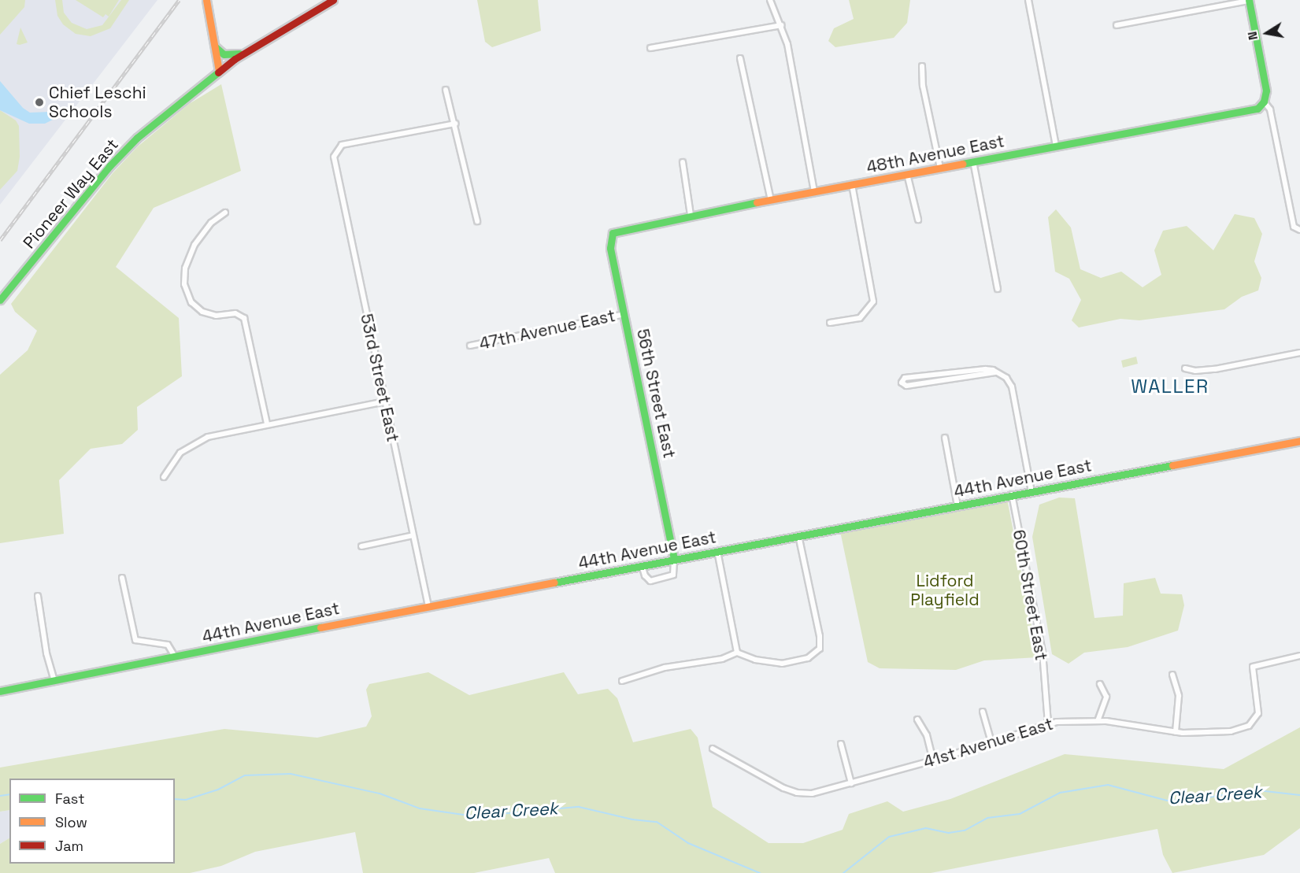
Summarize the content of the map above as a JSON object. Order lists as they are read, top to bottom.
{
  "streets": {
    "street": [
      "48th Avenue East",
      "Pioneer Way East",
      "47th Avenue East",
      "53rd Street East",
      "56th Street East",
      "44th Avenue East",
      "60th Street East",
      "41st Avenue East"
    ]
  },
  "crossings": [
    ["48th Avenue East", "56th Street East"],
    ["47th Avenue East", "56th Street East"],
    ["53rd Street East", "44th Avenue East"],
    ["56th Street East", "44th Avenue East"],
    ["44th Avenue East", "60th Street East"],
    ["60th Street East", "41st Avenue East"]
  ],
  "districts": ["WALLER"],
  "water": ["Clear Creek"],
  "parks": ["Lidford Playfield"],
  "places": ["Chief Leschi Schools"],
  "legend": ["Fast", "Slow", "Jam"],
  "north": "left"
}
